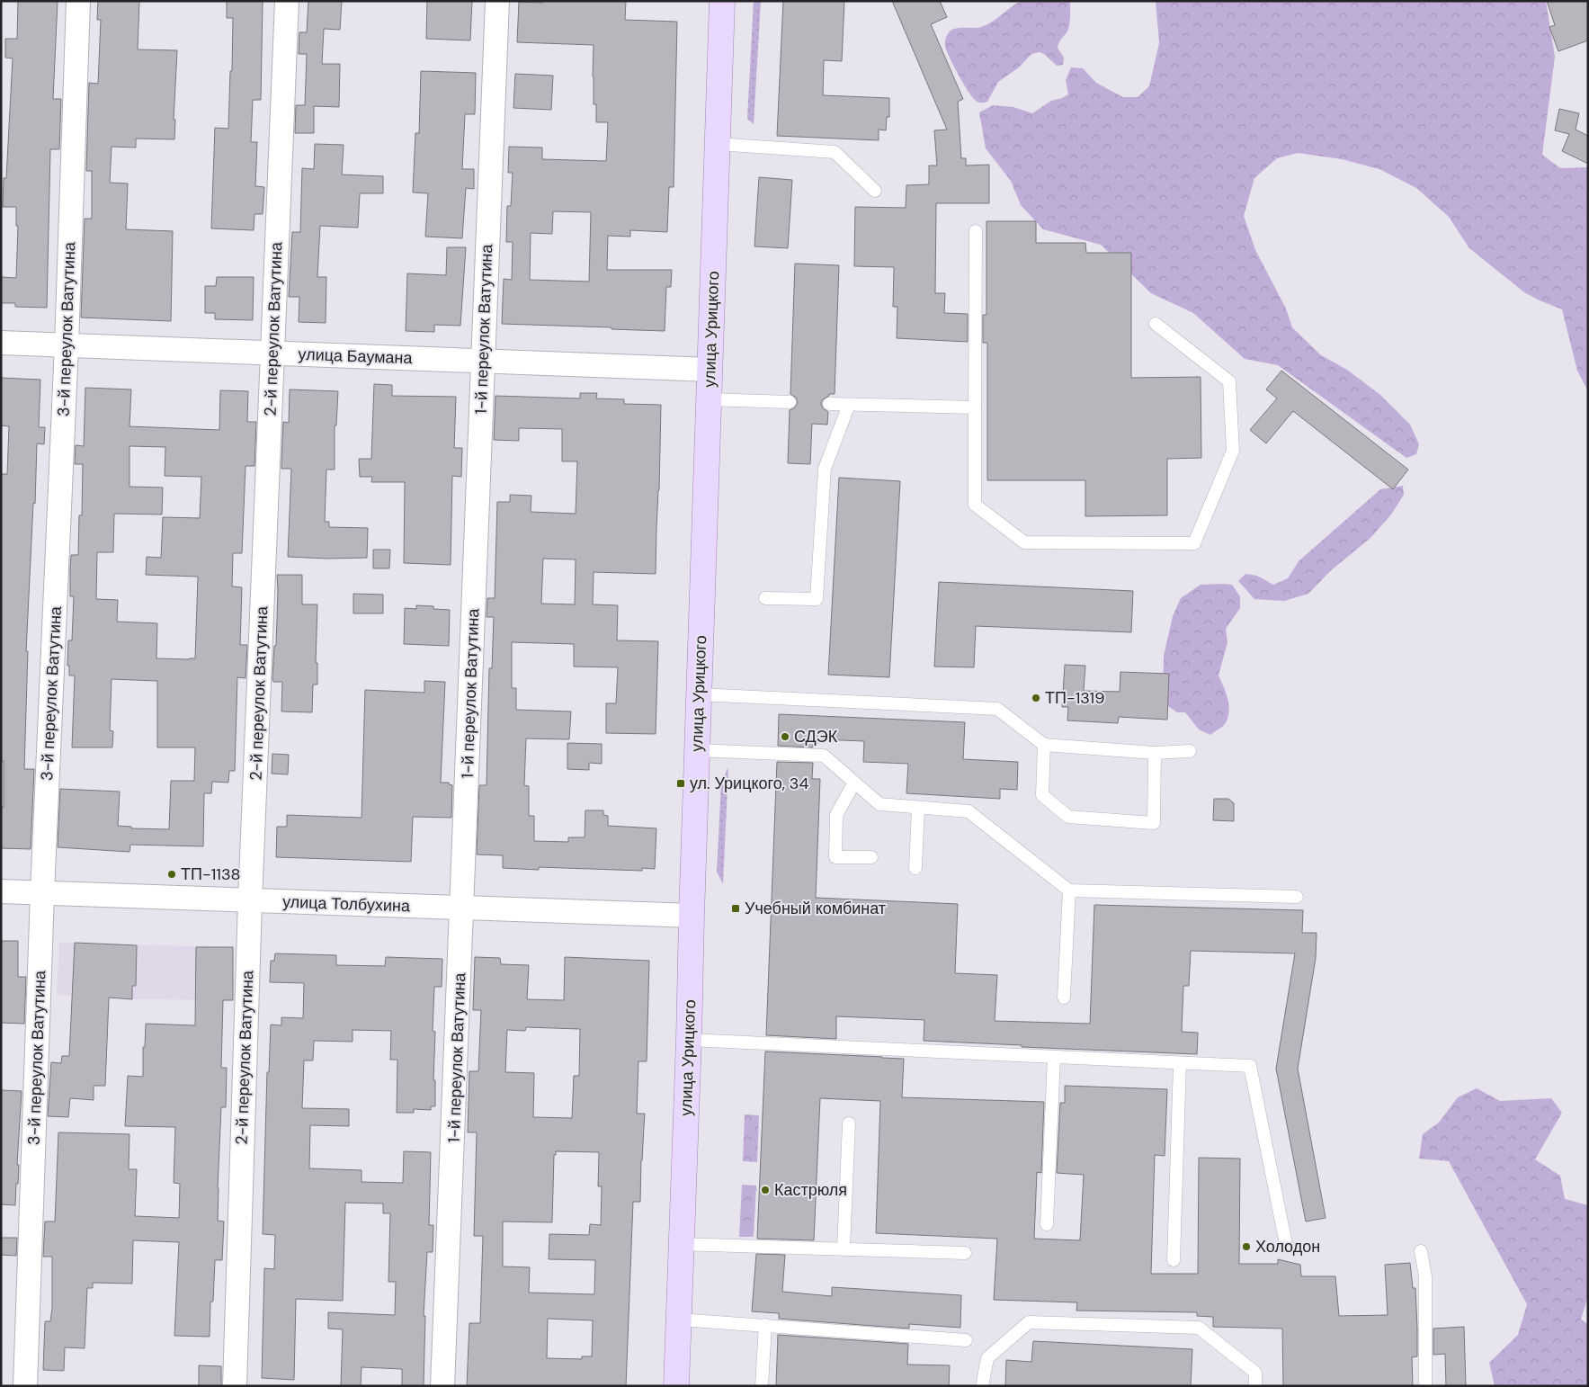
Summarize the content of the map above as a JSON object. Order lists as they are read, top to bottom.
{
  "streets": {
    "main road": ["улица Урицкого"],
    "street": [
      "3-й переулок Ватутина",
      "2-й переулок Ватутина",
      "1-й переулок Ватутина",
      "улица Баумана",
      "улица Толбухина"
    ]
  },
  "crossings": [
    ["3-й переулок Ватутина", "улица Баумана"],
    ["3-й переулок Ватутина", "улица Толбухина"],
    ["2-й переулок Ватутина", "улица Баумана"],
    ["2-й переулок Ватутина", "улица Толбухина"],
    ["1-й переулок Ватутина", "улица Баумана"],
    ["1-й переулок Ватутина", "улица Толбухина"],
    ["улица Урицкого", "улица Баумана"],
    ["улица Урицкого", "улица Толбухина"]
  ],
  "places": {
    "other": [
      "ТП-1319",
      "СДЭК",
      "ТП-1138",
      "Кастрюля",
      "Холодон"
    ],
    "transit": ["ул. Урицкого, 34", "Учебный комбинат"]
  }
}
